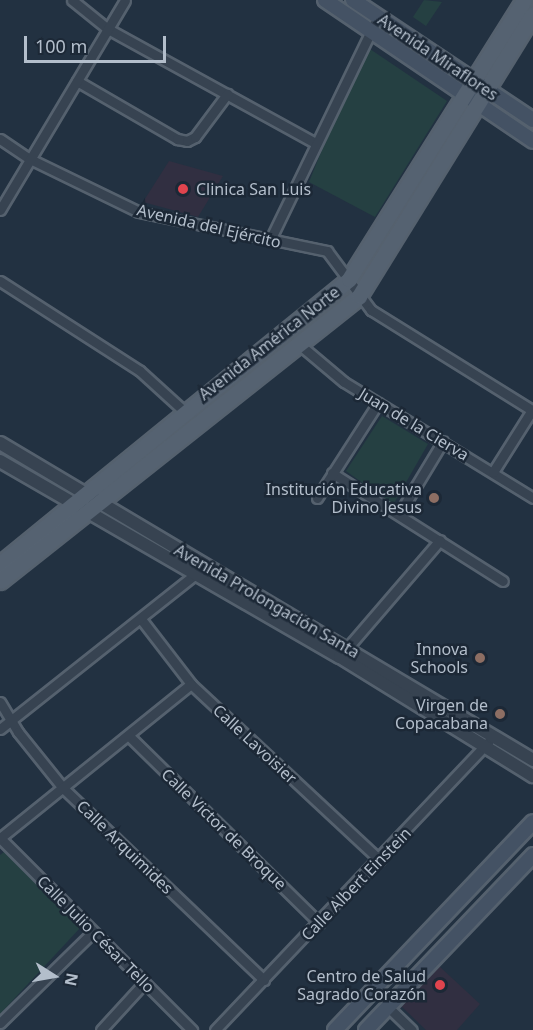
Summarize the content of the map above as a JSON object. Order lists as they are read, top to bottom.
{
  "streets": {
    "main road": ["Avenida Miraflores", "Avenida América Norte"],
    "street": [
      "Avenida del Ejército",
      "Juan de la Cierva",
      "Avenida Prolongación Santa",
      "Calle Lavoisier",
      "Calle Victor de Broque",
      "Calle Arquimides",
      "Calle Albert Einstein",
      "Calle Julio César Tello"
    ]
  },
  "crossings": [
    ["Avenida Miraflores", "Avenida América Norte"],
    ["Avenida del Ejército", "Avenida América Norte"],
    ["Avenida América Norte", "Juan de la Cierva"],
    ["Avenida América Norte", "Avenida Prolongación Santa"],
    ["Avenida Prolongación Santa", "Calle Albert Einstein"],
    ["Calle Lavoisier", "Calle Albert Einstein"],
    ["Calle Victor de Broque", "Calle Albert Einstein"],
    ["Calle Arquimides", "Calle Albert Einstein"]
  ],
  "places": [
    "Clinica San Luis",
    "Institución Educativa Divino Jesus",
    "Innova Schools",
    "Virgen de Copacabana",
    "Centro de Salud Sagrado Corazón"
  ],
  "scale_bar": "100 m",
  "north": "right"
}
